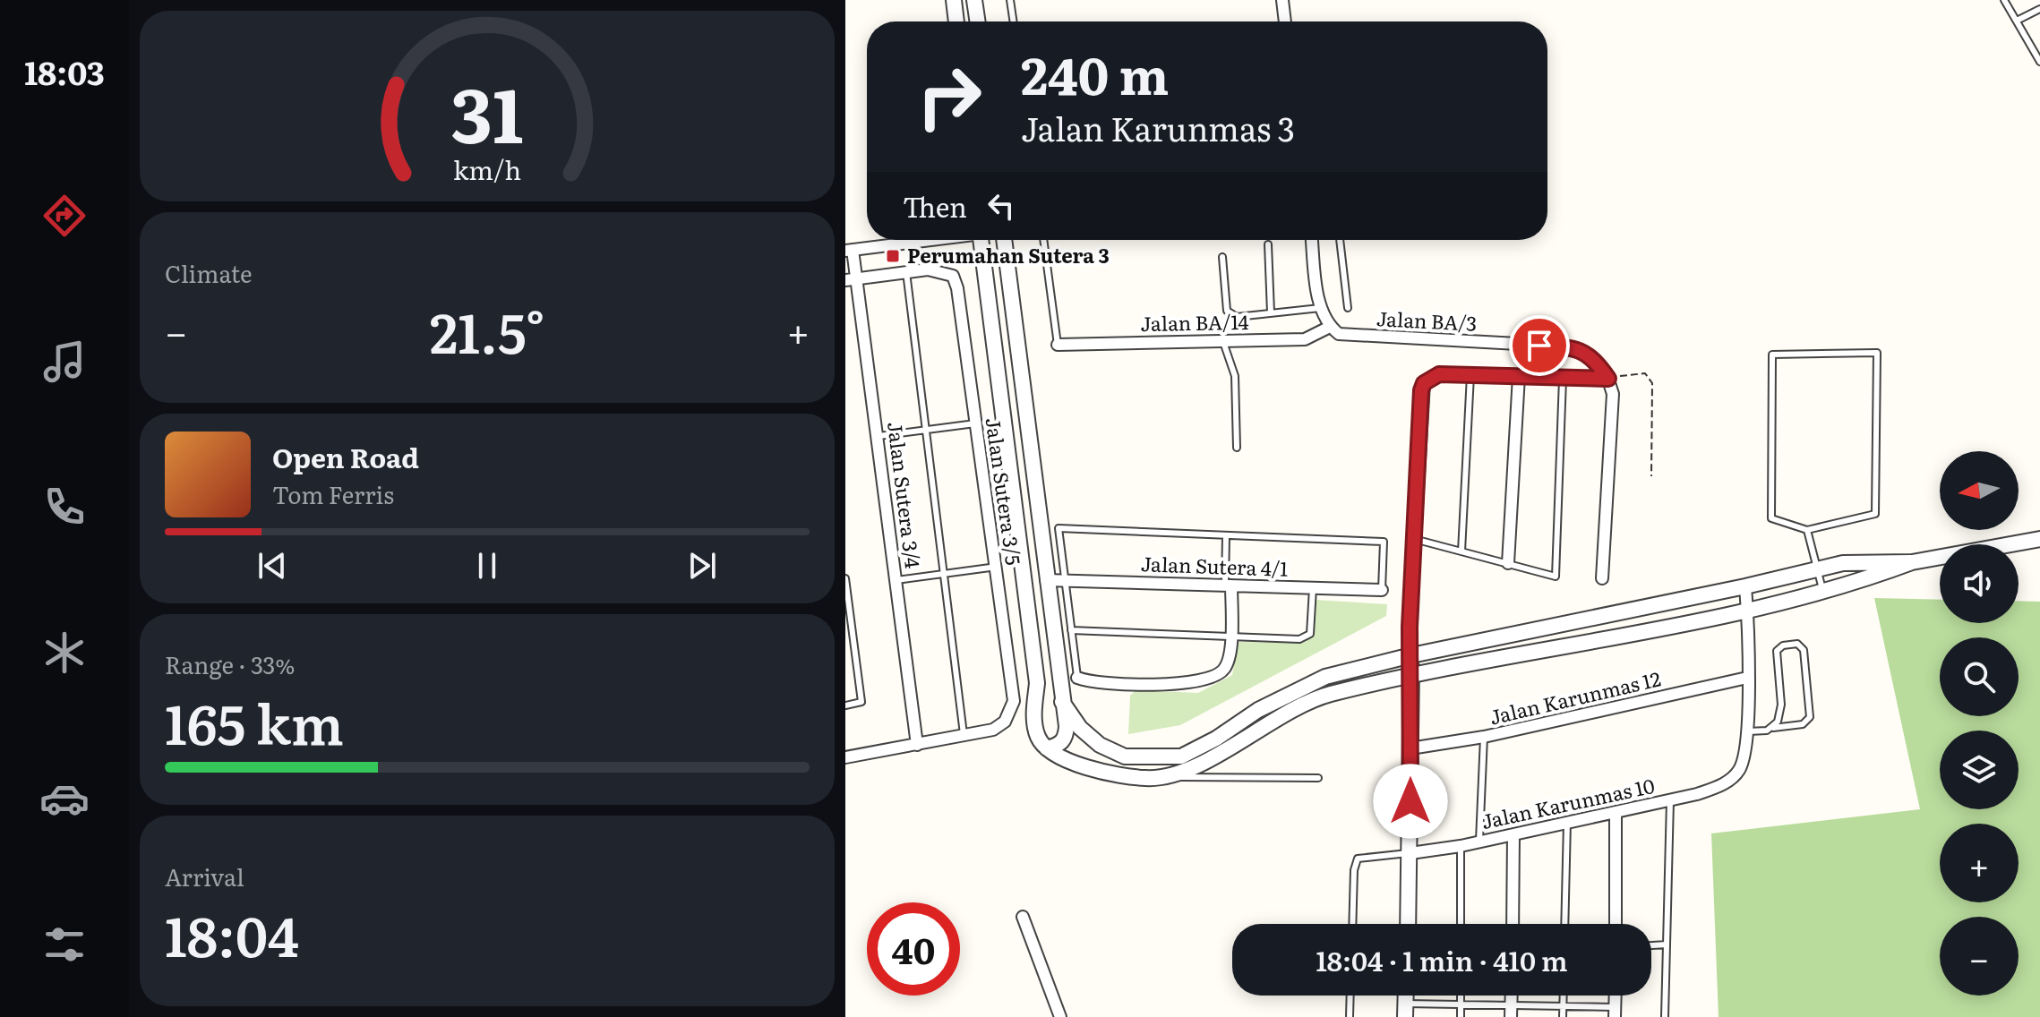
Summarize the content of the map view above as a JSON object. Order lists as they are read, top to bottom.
{
  "streets": {
    "street": [
      "Jalan BA/3",
      "Jalan BA/14",
      "Jalan Sutera 3/5",
      "Jalan Sutera 3/4",
      "Jalan Sutera 4/1",
      "Jalan Karunmas 12",
      "Jalan Karunmas 10"
    ]
  },
  "crossings": [
    ["Jalan BA/3", "Jalan BA/14"]
  ],
  "places": {
    "transit": ["Perumahan Sutera 3"]
  },
  "north": "left",
  "page": {
    "tabs": "18:03",
    "turn": ["240 m", "Jalan Karunmas 3"],
    "then": "Then",
    "tile": [
      "Climate",
      ["Range · 33%", "165 km"],
      ["Arrival", "18:04"]
    ],
    "heat": ["−", "21.5°", "+"],
    "song": ["Open Road", "Tom Ferris"],
    "map_buttons": ["+", "−"],
    "limit": "40",
    "trip": "18:04 · 1 min · 410 m",
    "gauge": ["31", "km/h"]
  }
}
